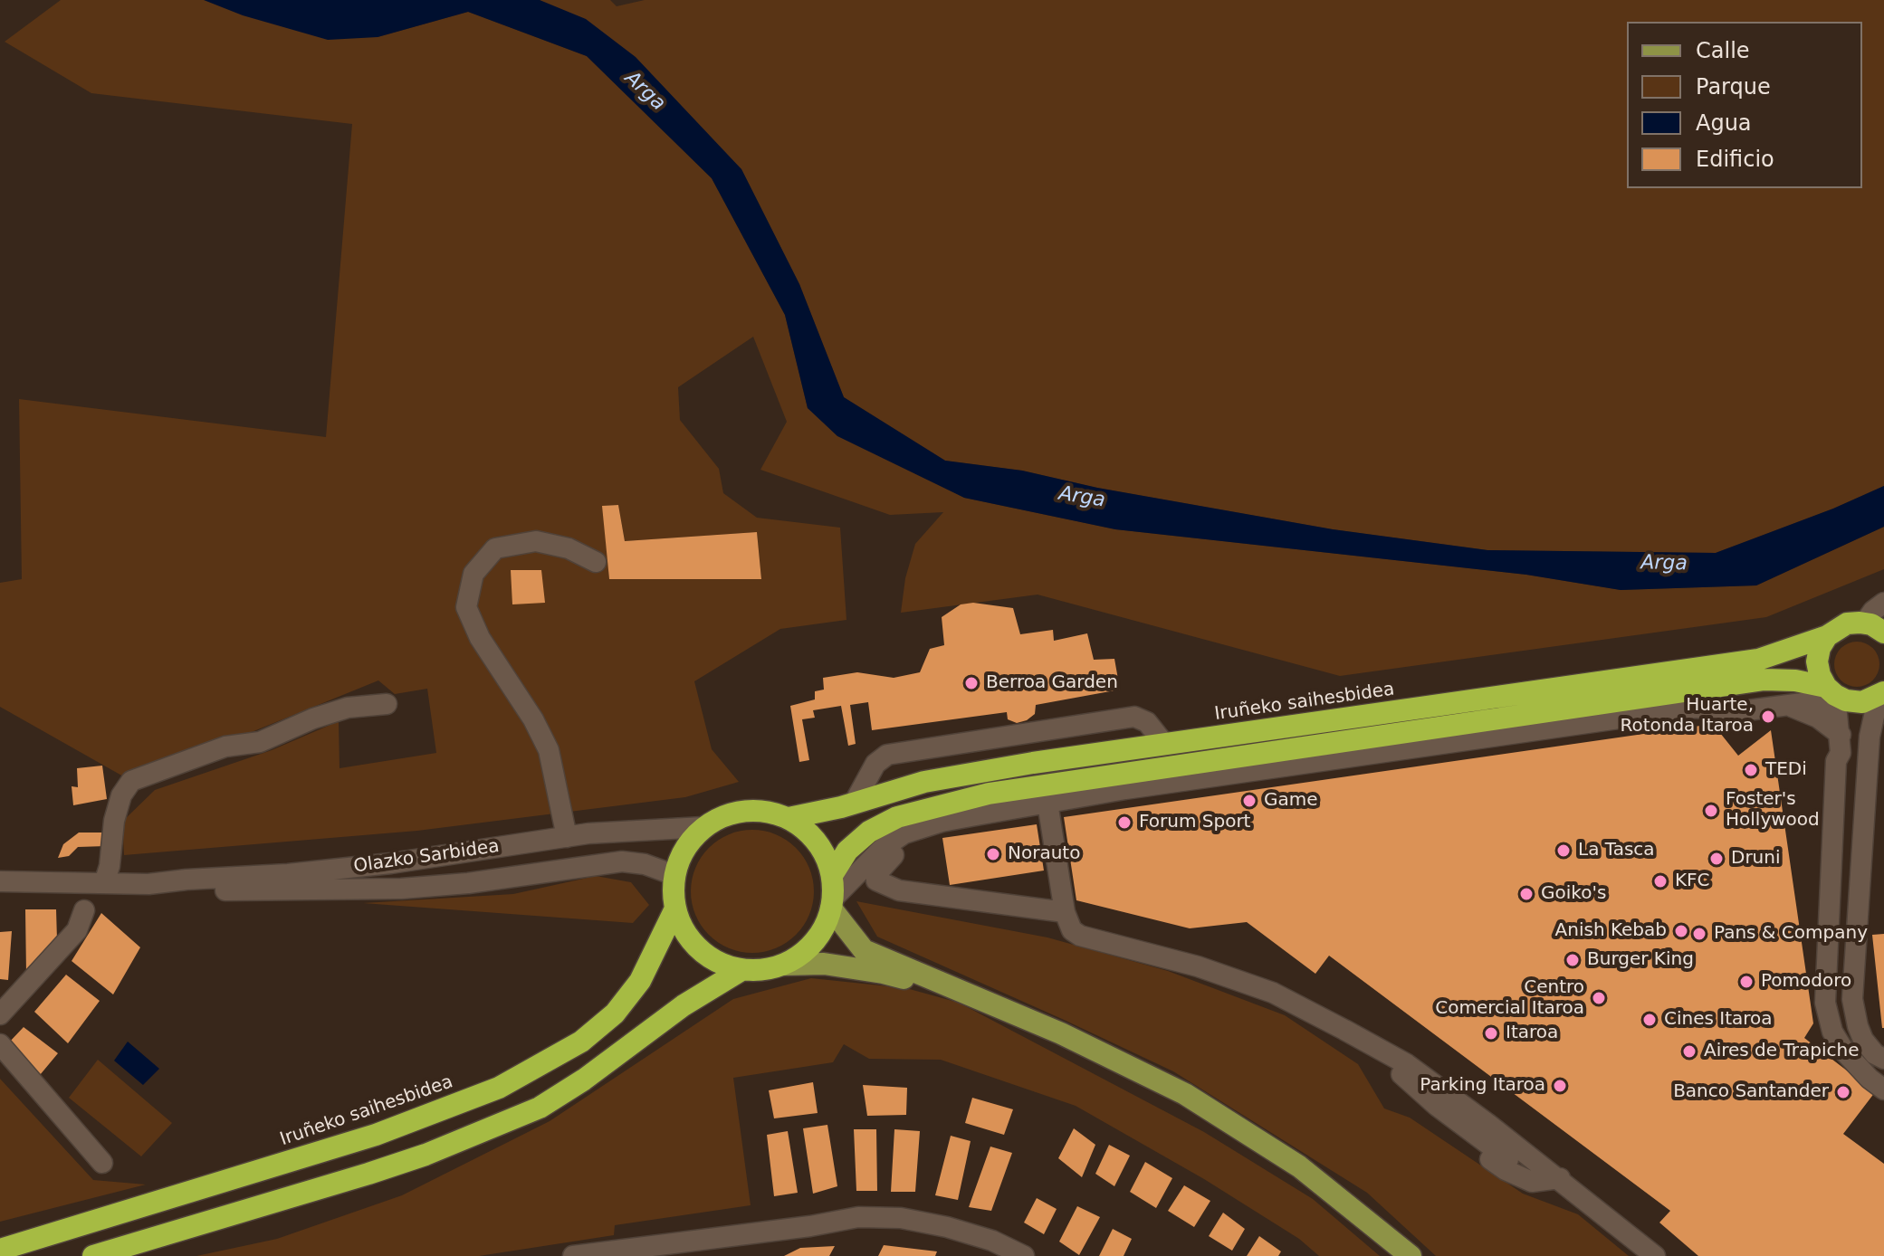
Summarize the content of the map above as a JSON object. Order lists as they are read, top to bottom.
{
  "streets": {
    "highway": ["Iruñeko saihesbidea"],
    "street": ["Olazko Sarbidea"]
  },
  "crossings": [
    ["Iruñeko saihesbidea", "Olazko Sarbidea"]
  ],
  "water": ["Arga"],
  "places": [
    "Berroa Garden",
    "Huarte, Rotonda Itaroa",
    "TEDi",
    "Game",
    "Foster's Hollywood",
    "Forum Sport",
    "La Tasca",
    "Norauto",
    "Druni",
    "KFC",
    "Goiko's",
    "Anish Kebab",
    "Pans & Company",
    "Burger King",
    "Pomodoro",
    "Centro Comercial Itaroa",
    "Cines Itaroa",
    "Itaroa",
    "Aires de Trapiche",
    "Parking Itaroa",
    "Banco Santander"
  ],
  "legend": [
    "Calle",
    "Parque",
    "Agua",
    "Edificio"
  ]
}
